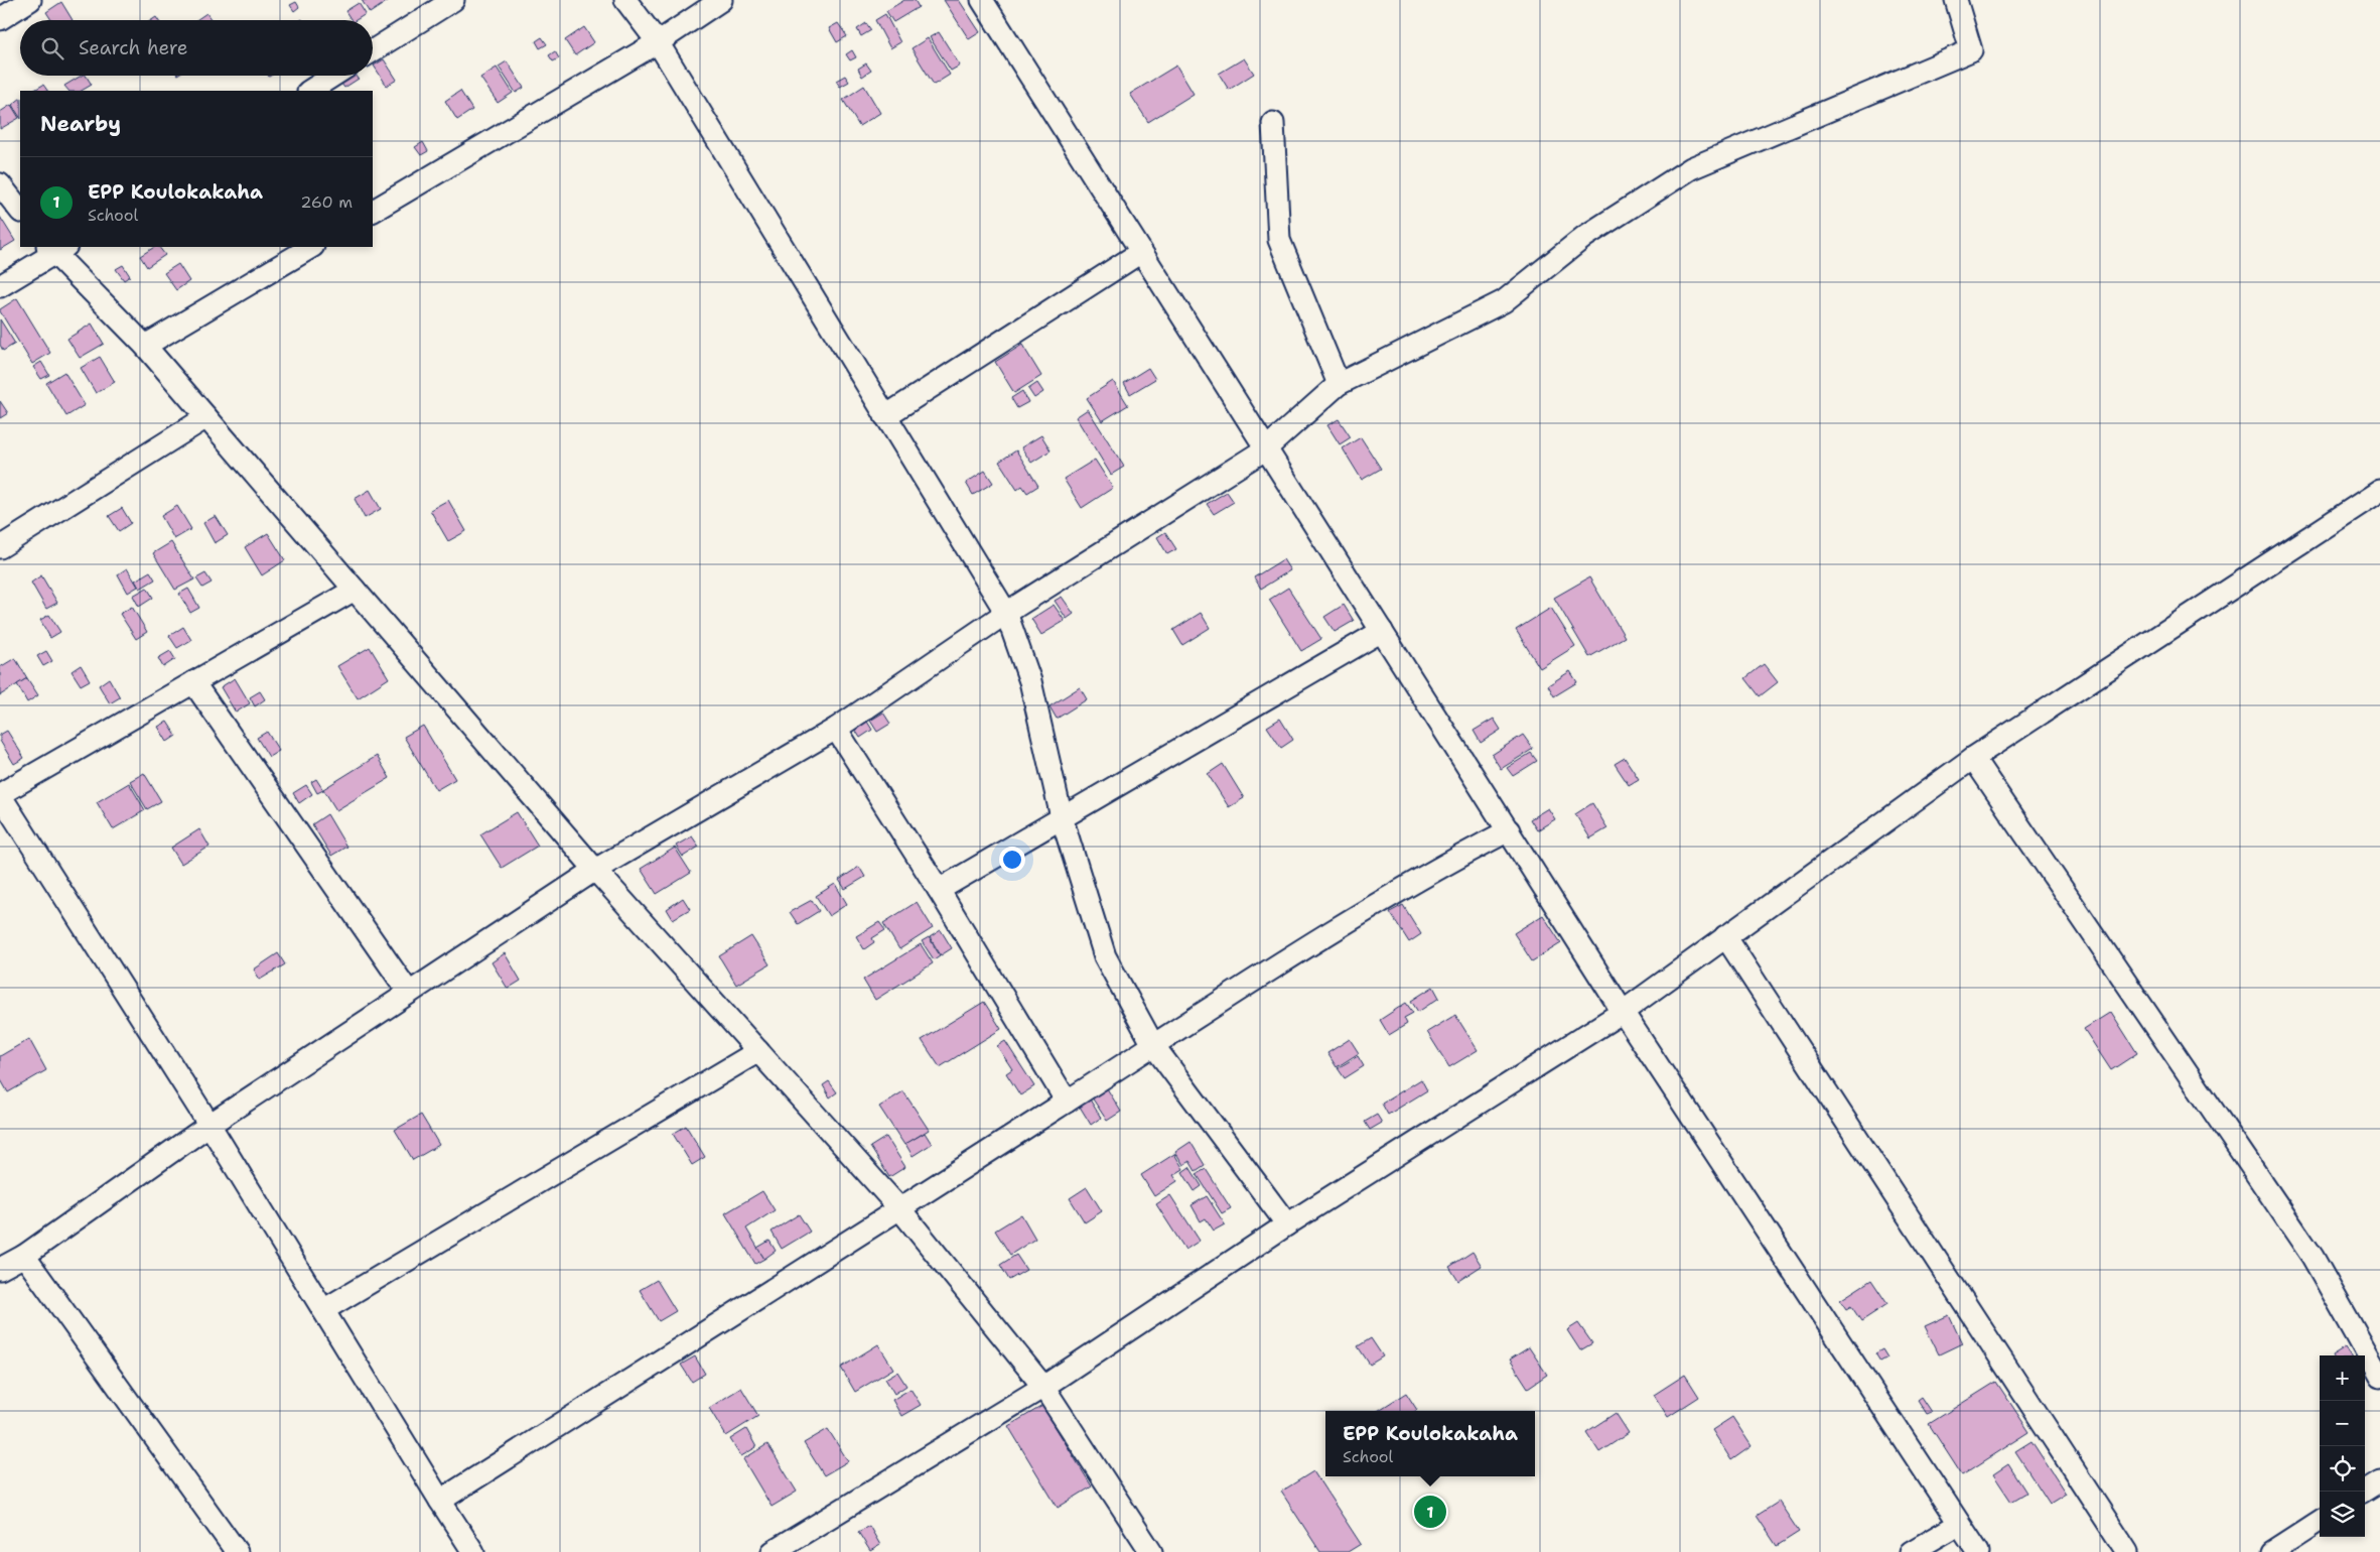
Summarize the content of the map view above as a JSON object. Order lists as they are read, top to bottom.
{
  "page": {
    "search": "Search here",
    "heading": "Nearby",
    "list": [
      {
        "mark": "1",
        "name": "EPP Koulokakaha",
        "note": "School",
        "value": "260 m"
      }
    ],
    "map_buttons": ["+", "−"],
    "popup": ["EPP Koulokakaha", "School"],
    "pins": "1"
  }
}
